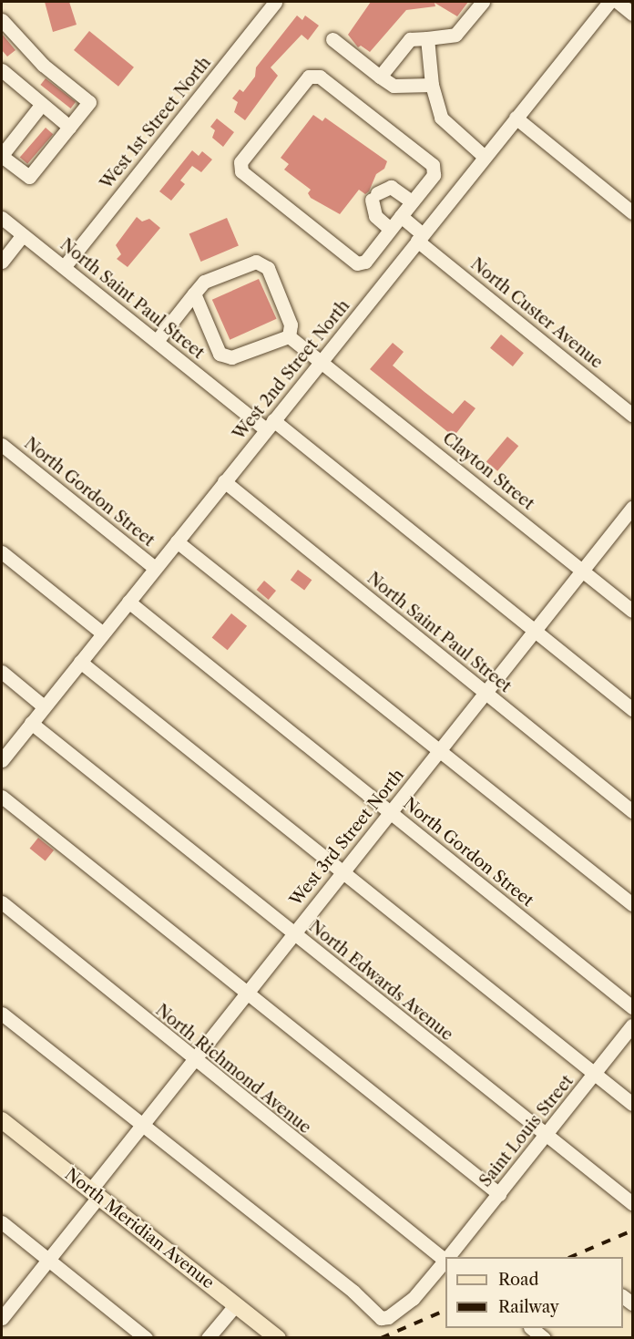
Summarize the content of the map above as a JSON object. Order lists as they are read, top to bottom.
{
  "streets": {
    "main road": ["North Meridian Avenue"],
    "street": [
      "West 1st Street North",
      "North Saint Paul Street",
      "North Custer Avenue",
      "West 2nd Street North",
      "Clayton Street",
      "North Gordon Street",
      "West 3rd Street North",
      "North Edwards Avenue",
      "North Richmond Avenue",
      "Saint Louis Street"
    ]
  },
  "crossings": [
    ["West 1st Street North", "North Saint Paul Street"],
    ["North Saint Paul Street", "West 2nd Street North"],
    ["North Saint Paul Street", "West 3rd Street North"],
    ["North Custer Avenue", "West 2nd Street North"],
    ["West 2nd Street North", "Clayton Street"],
    ["West 2nd Street North", "North Gordon Street"],
    ["West 2nd Street North", "North Edwards Avenue"],
    ["Clayton Street", "West 3rd Street North"],
    ["North Gordon Street", "West 3rd Street North"],
    ["West 3rd Street North", "North Edwards Avenue"],
    ["West 3rd Street North", "North Richmond Avenue"],
    ["West 3rd Street North", "Saint Louis Street"],
    ["West 3rd Street North", "North Meridian Avenue"],
    ["North Edwards Avenue", "Saint Louis Street"]
  ],
  "legend": ["Road", "Railway"]
}
